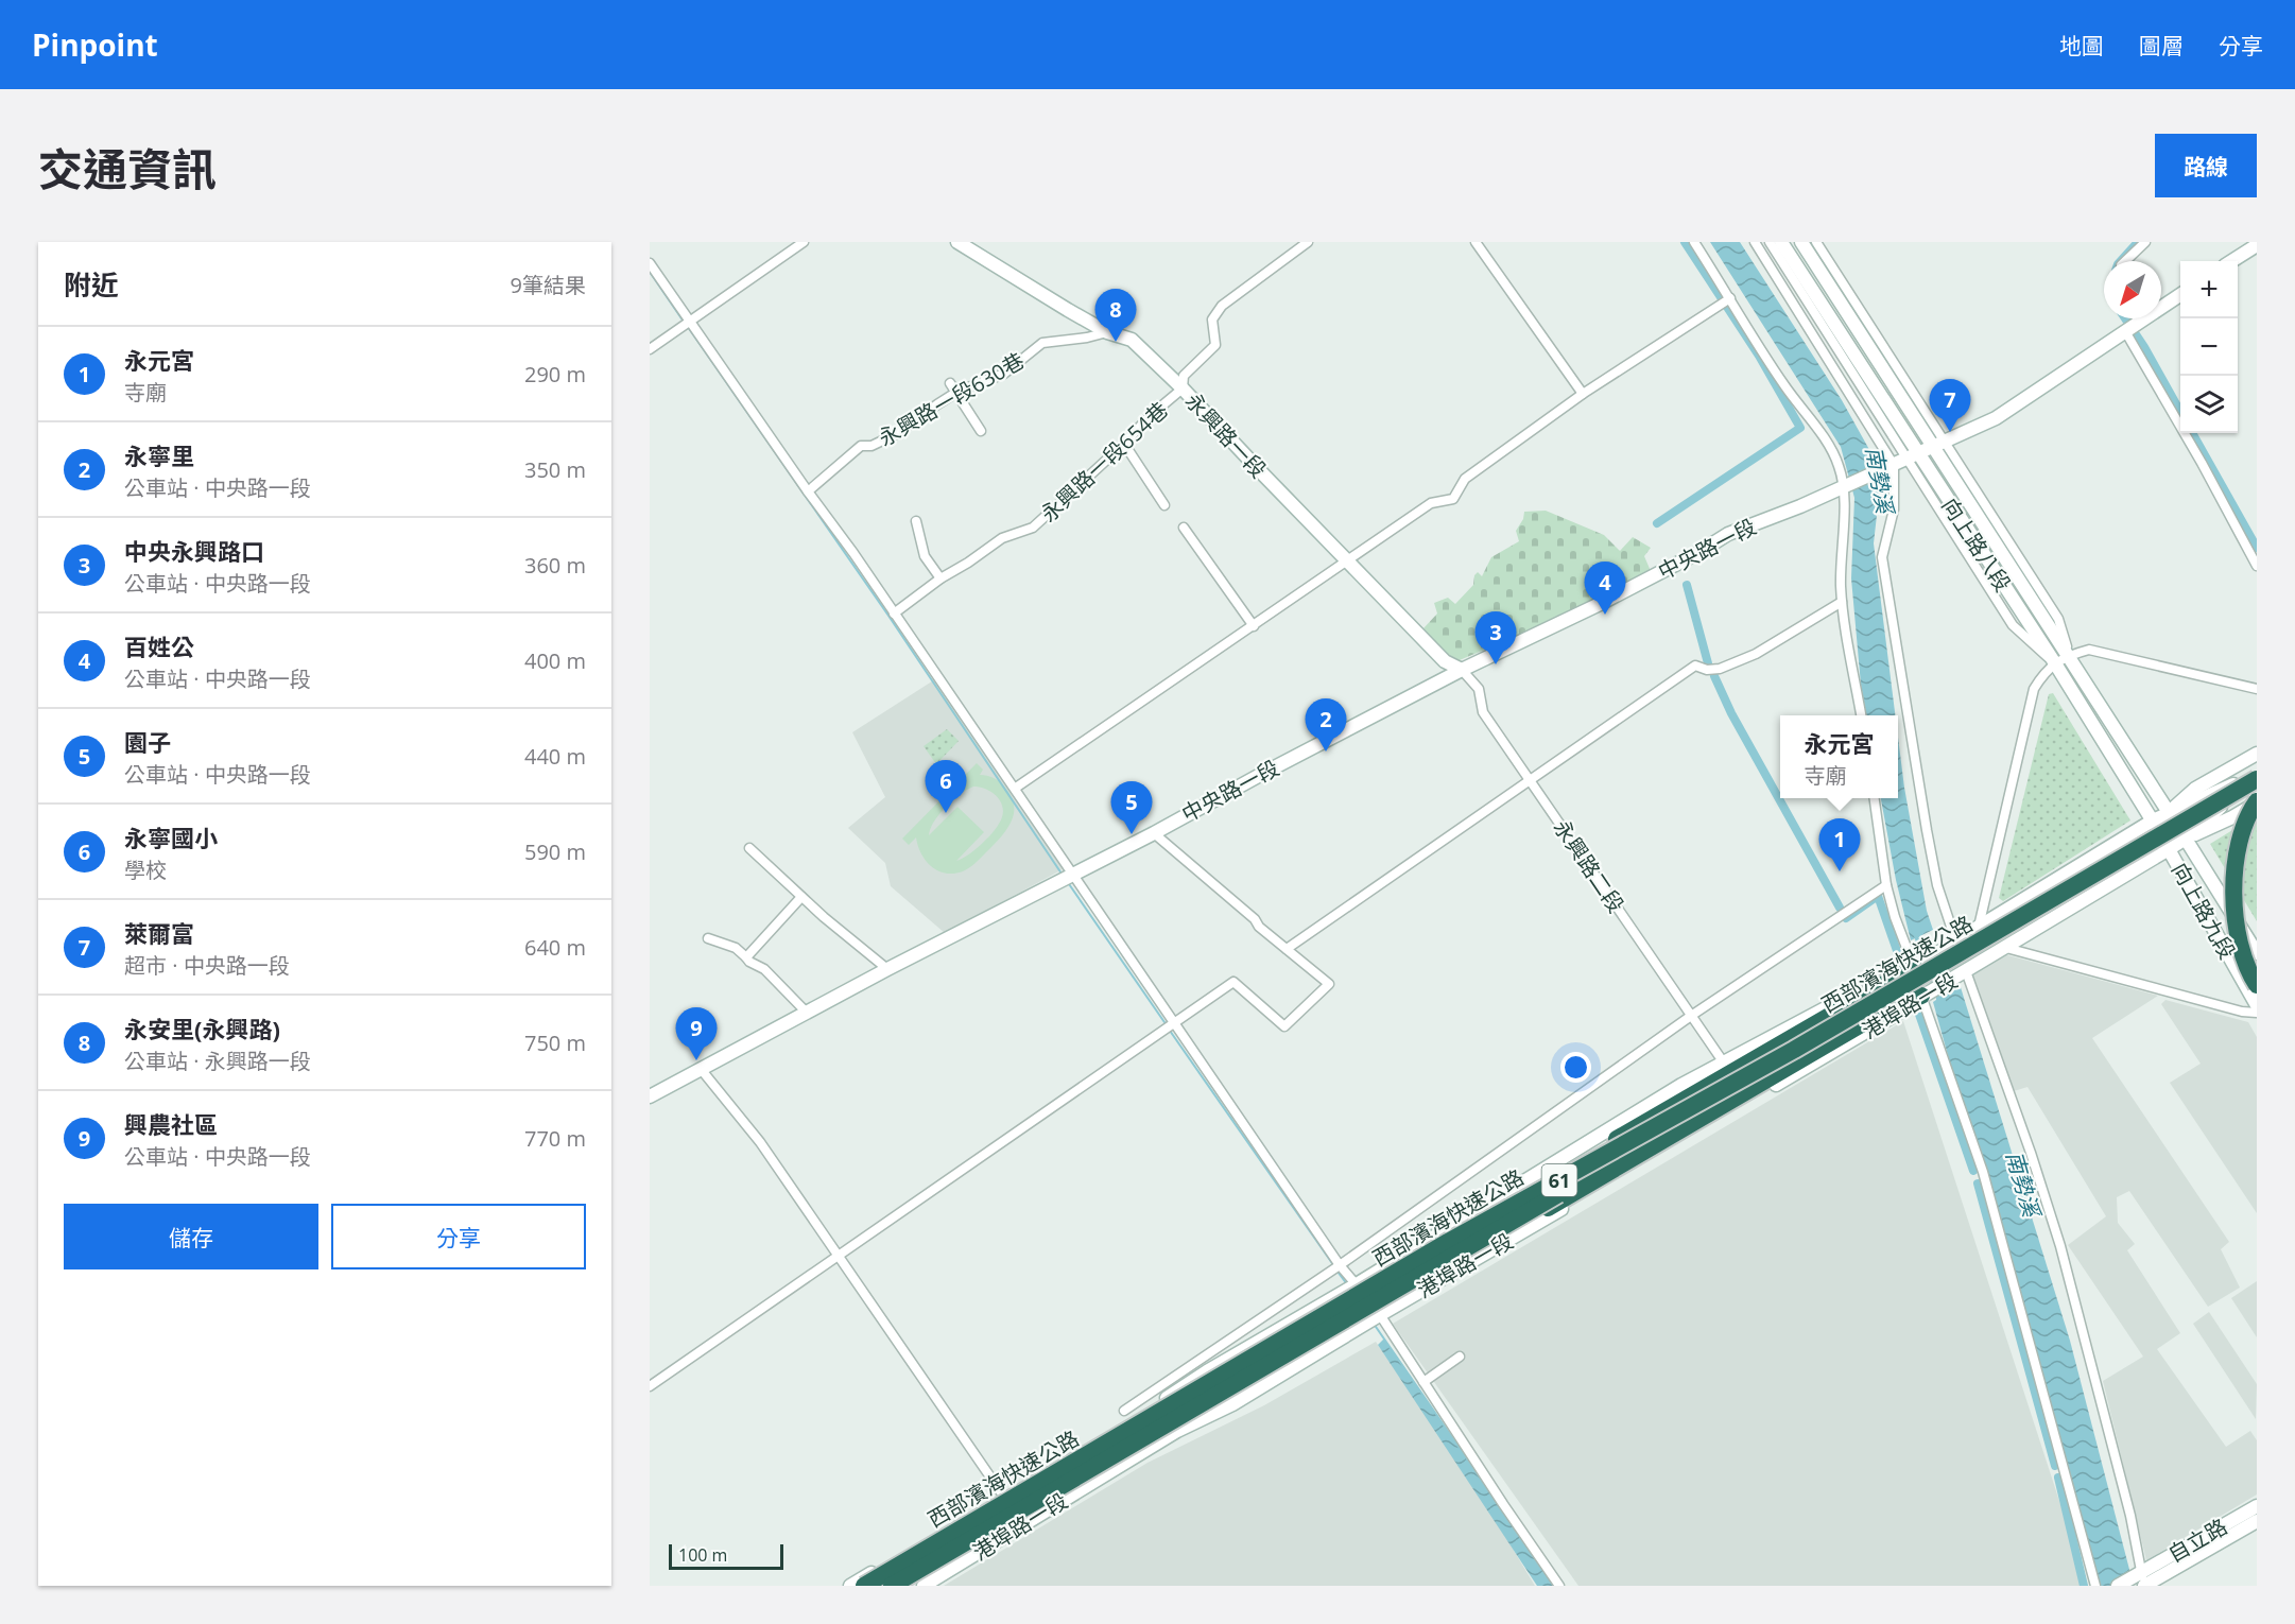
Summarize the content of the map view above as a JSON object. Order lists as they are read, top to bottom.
{
  "streets": {
    "highway": ["西部濱海快速公路", "61"],
    "street": [
      "永興路一段630巷",
      "永興路一段",
      "永興路一段654巷",
      "向上路八段",
      "中央路一段",
      "永興路二段",
      "向上路九段",
      "港埠路一段",
      "自立路"
    ]
  },
  "crossings": [
    ["永興路一段630巷", "永興路一段"],
    ["永興路一段", "永興路一段654巷"],
    ["永興路一段", "中央路一段"],
    ["永興路一段", "永興路二段"],
    ["向上路八段", "向上路九段"],
    ["向上路八段", "港埠路一段"],
    ["中央路一段", "永興路二段"],
    ["永興路二段", "港埠路一段"],
    ["向上路九段", "港埠路一段"],
    ["西部濱海快速公路", "港埠路一段"]
  ],
  "water": ["南勢溪"],
  "scale_bar": "100 m",
  "north": "bottom left",
  "page": {
    "header": "Pinpoint",
    "nav": ["地圖", "圖層", "分享"],
    "title": "交通資訊",
    "buttons": [
      "路線",
      ["儲存", "分享"]
    ],
    "heading": ["附近", "9筆結果"],
    "map_buttons": ["+", "−"],
    "pins": [
      "8",
      "7",
      "4",
      "3",
      "2",
      "6",
      "5",
      "1",
      "9"
    ],
    "list": [
      {
        "mark": "1",
        "name": "永元宮",
        "note": "寺廟",
        "value": "290 m"
      },
      {
        "mark": "2",
        "name": "永寧里",
        "note": "公車站 · 中央路一段",
        "value": "350 m"
      },
      {
        "mark": "3",
        "name": "中央永興路口",
        "note": "公車站 · 中央路一段",
        "value": "360 m"
      },
      {
        "mark": "4",
        "name": "百姓公",
        "note": "公車站 · 中央路一段",
        "value": "400 m"
      },
      {
        "mark": "5",
        "name": "園子",
        "note": "公車站 · 中央路一段",
        "value": "440 m"
      },
      {
        "mark": "6",
        "name": "永寧國小",
        "note": "學校",
        "value": "590 m"
      },
      {
        "mark": "7",
        "name": "萊爾富",
        "note": "超市 · 中央路一段",
        "value": "640 m"
      },
      {
        "mark": "8",
        "name": "永安里(永興路)",
        "note": "公車站 · 永興路一段",
        "value": "750 m"
      },
      {
        "mark": "9",
        "name": "興農社區",
        "note": "公車站 · 中央路一段",
        "value": "770 m"
      }
    ],
    "popup": ["永元宮", "寺廟"],
    "scale": "100 m"
  }
}
